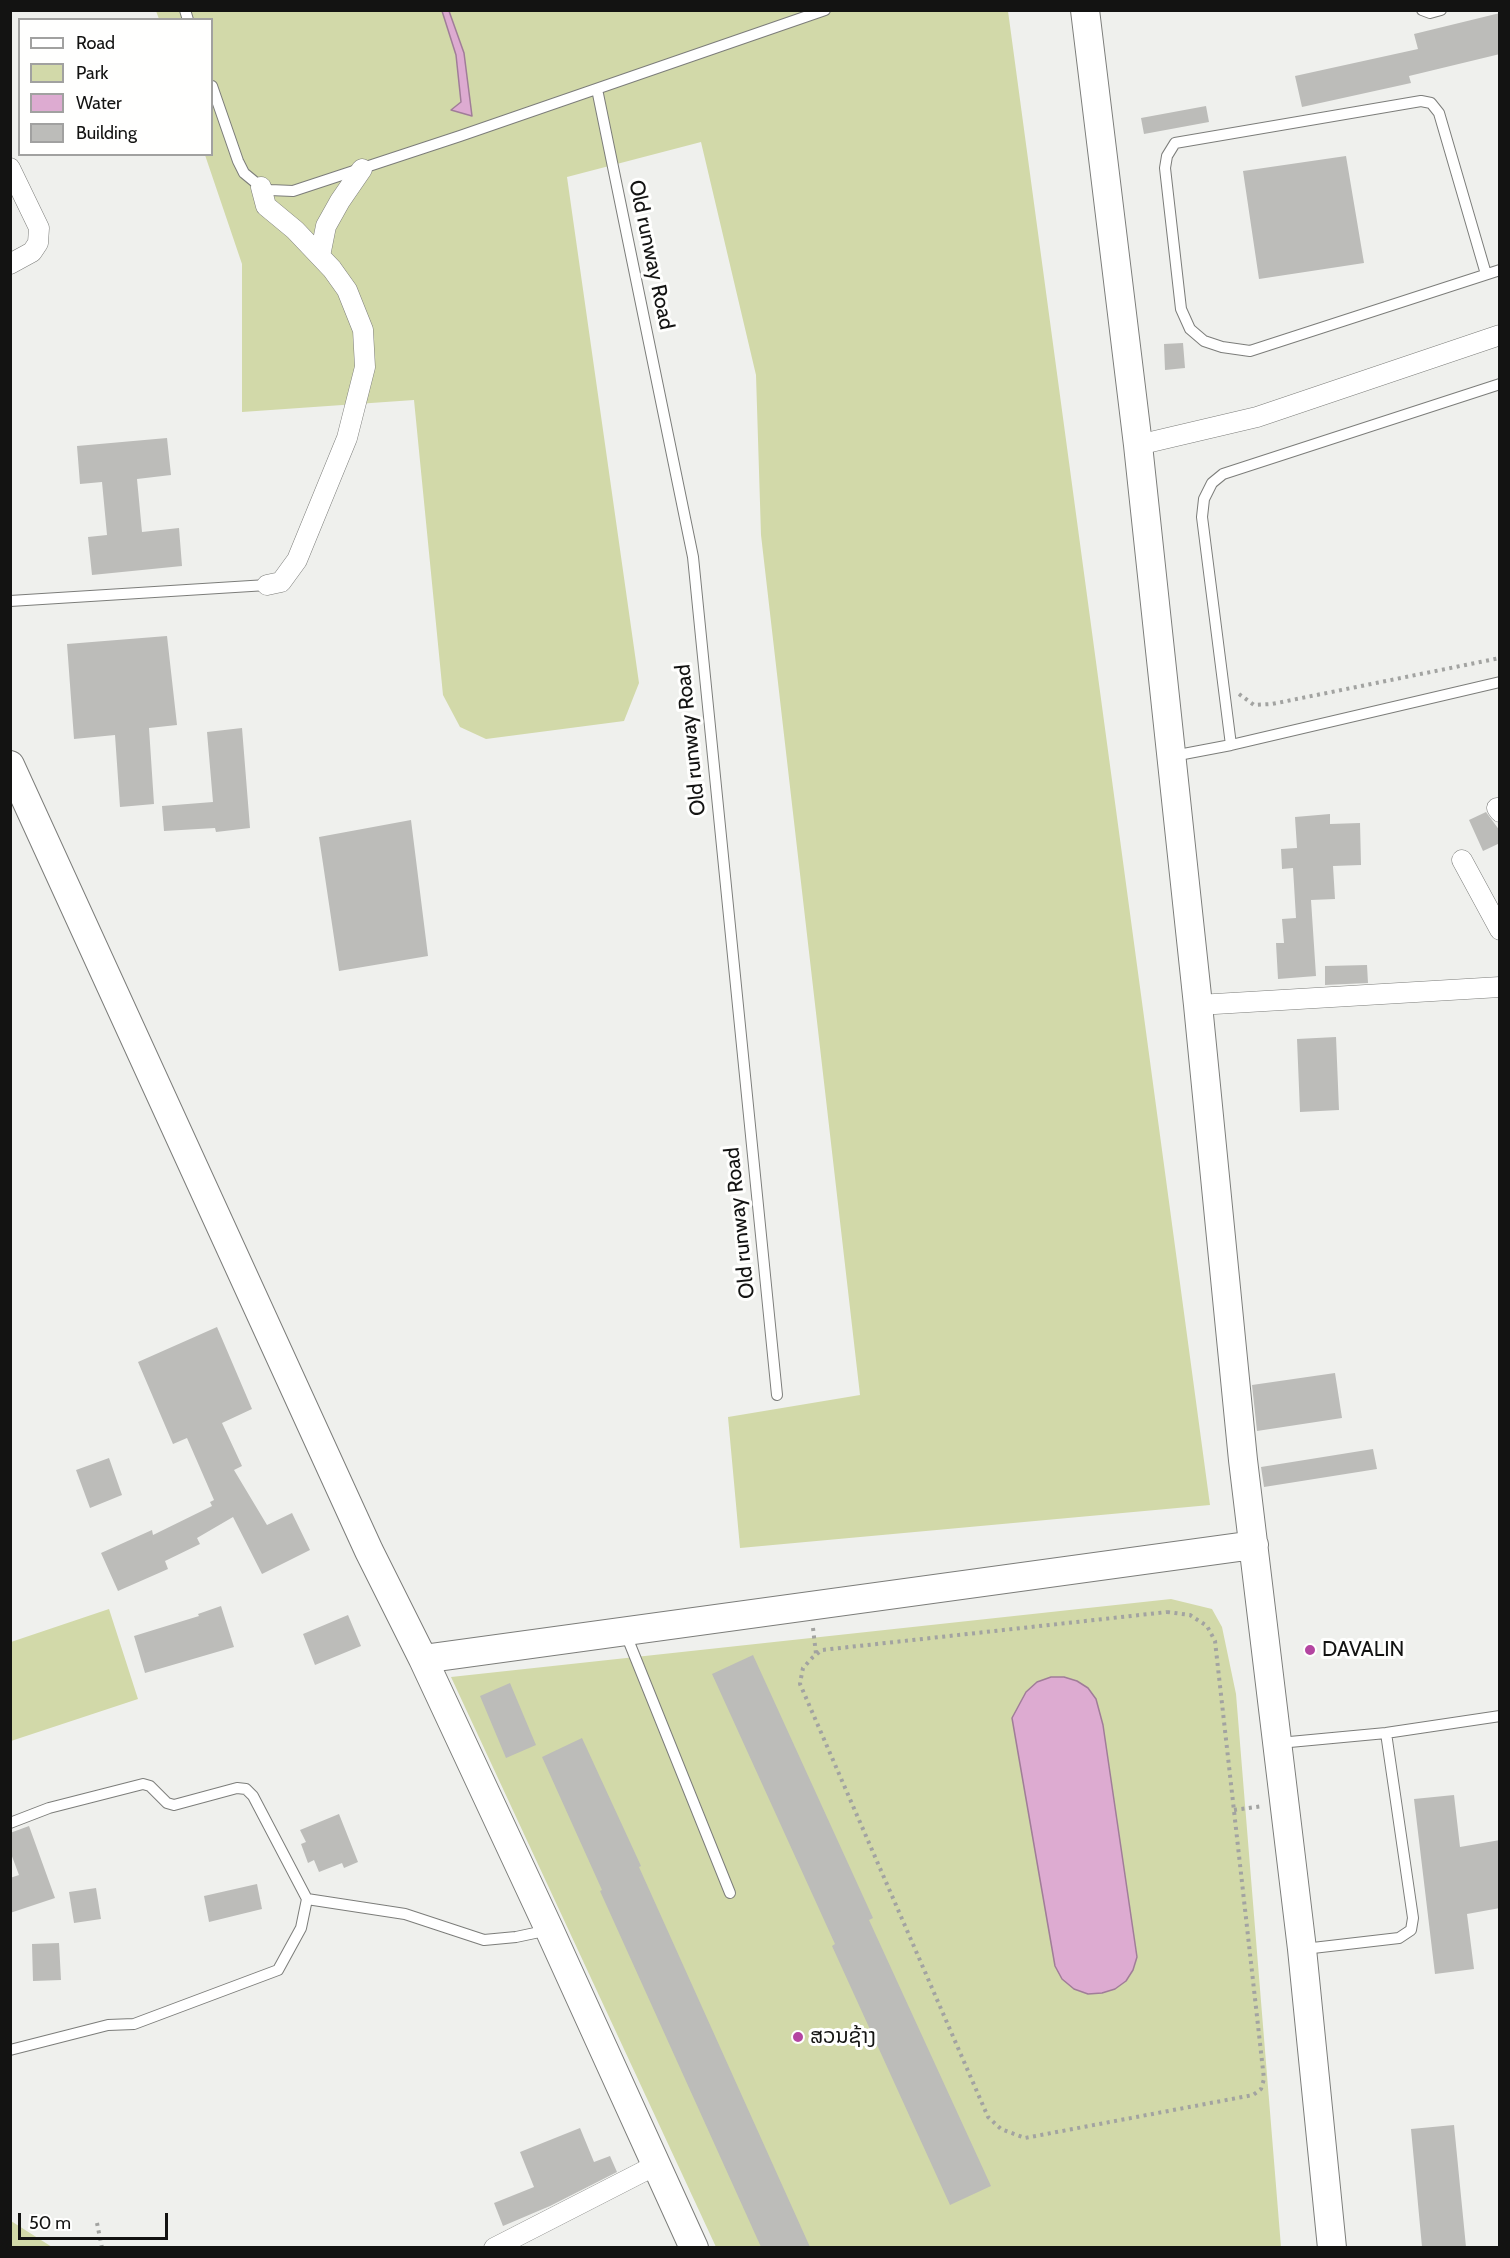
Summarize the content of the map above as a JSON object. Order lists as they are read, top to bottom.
{
  "streets": {
    "lane": ["Old runway Road"]
  },
  "places": ["DAVALIN", "ສວນຊ້າງ"],
  "legend": [
    "Road",
    "Park",
    "Water",
    "Building"
  ],
  "scale_bar": "50 m"
}
